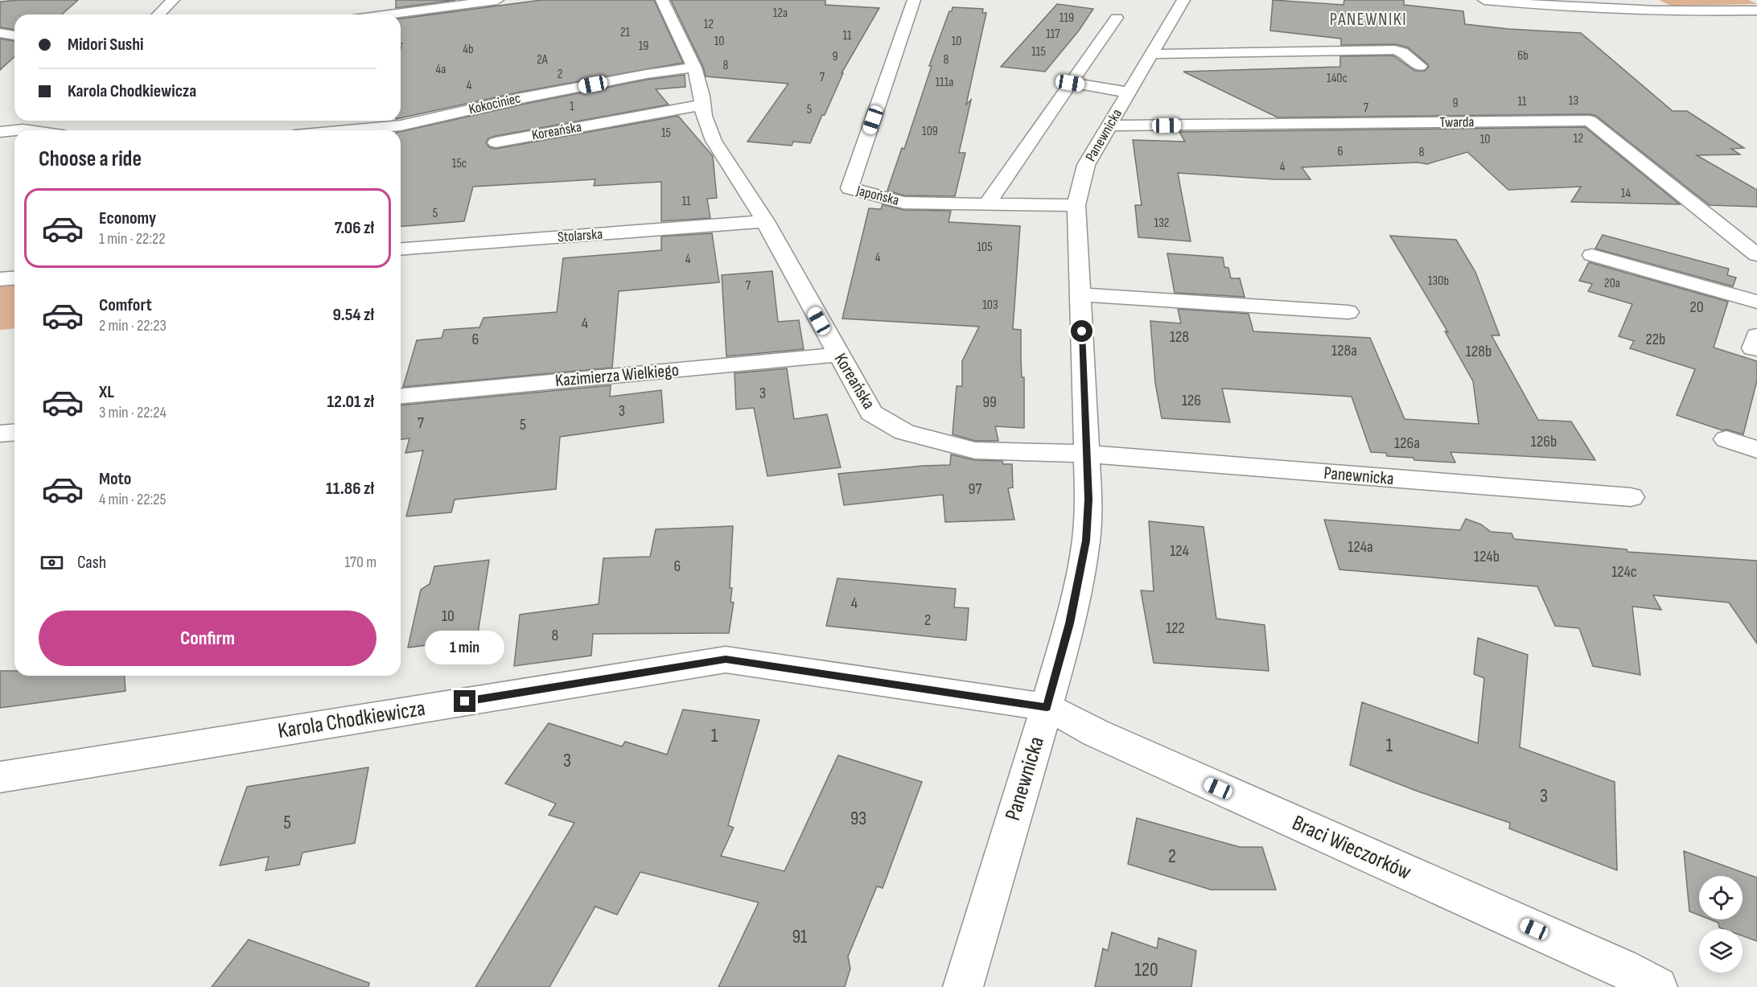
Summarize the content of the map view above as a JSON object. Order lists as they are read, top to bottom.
{
  "streets": {
    "street": [
      "Kokociniec",
      "Twarda",
      "Koreańska",
      "Panewnicka",
      "Japońska",
      "Stolarska",
      "Kazimierza Wielkiego",
      "Karola Chodkiewicza",
      "Braci Wieczorków"
    ]
  },
  "crossings": [
    ["Kokociniec", "Koreańska"],
    ["Twarda", "Panewnicka"],
    ["Koreańska", "Panewnicka"],
    ["Koreańska", "Stolarska"],
    ["Koreańska", "Kazimierza Wielkiego"],
    ["Panewnicka", "Japońska"],
    ["Panewnicka", "Karola Chodkiewicza"],
    ["Panewnicka", "Braci Wieczorków"],
    ["Karola Chodkiewicza", "Braci Wieczorków"]
  ],
  "districts": ["PANEWNIKI"],
  "house_numbers": [
    "12a",
    "119",
    "12",
    "21",
    "117",
    "11",
    "10",
    "10",
    "19",
    "4b",
    "115",
    "6b",
    "9",
    "2A",
    "8",
    "8",
    "4a",
    "2",
    "7",
    "140c",
    "111a",
    "4",
    "13",
    "11",
    "9",
    "1",
    "7",
    "5",
    "109",
    "15",
    "12",
    "10",
    "6",
    "8",
    "15c",
    "4",
    "14",
    "11",
    "5",
    "132",
    "105",
    "4",
    "4",
    "130b",
    "20a",
    "7",
    "103",
    "20",
    "4",
    "128",
    "6",
    "22b",
    "128a",
    "128b",
    "3",
    "126",
    "99",
    "3",
    "7",
    "5",
    "126b",
    "126a",
    "97",
    "124a",
    "124",
    "124b",
    "6",
    "124c",
    "4",
    "10",
    "2",
    "122",
    "8",
    "1",
    "1",
    "3",
    "3",
    "93",
    "5",
    "2",
    "91",
    "120"
  ],
  "page": {
    "banner": ["Midori Sushi", "Karola Chodkiewicza"],
    "heading": "Choose a ride",
    "list": [
      {
        "name": "Economy",
        "note": "1 min · 22:22",
        "value": "7.06 zł"
      },
      {
        "name": "Comfort",
        "note": "2 min · 22:23",
        "value": "9.54 zł"
      },
      {
        "name": "XL",
        "note": "3 min · 22:24",
        "value": "12.01 zł"
      },
      {
        "name": "Moto",
        "note": "4 min · 22:25",
        "value": "11.86 zł"
      }
    ],
    "pay": ["Cash", "170 m"],
    "buttons": "Confirm",
    "bubble": "1 min"
  }
}
